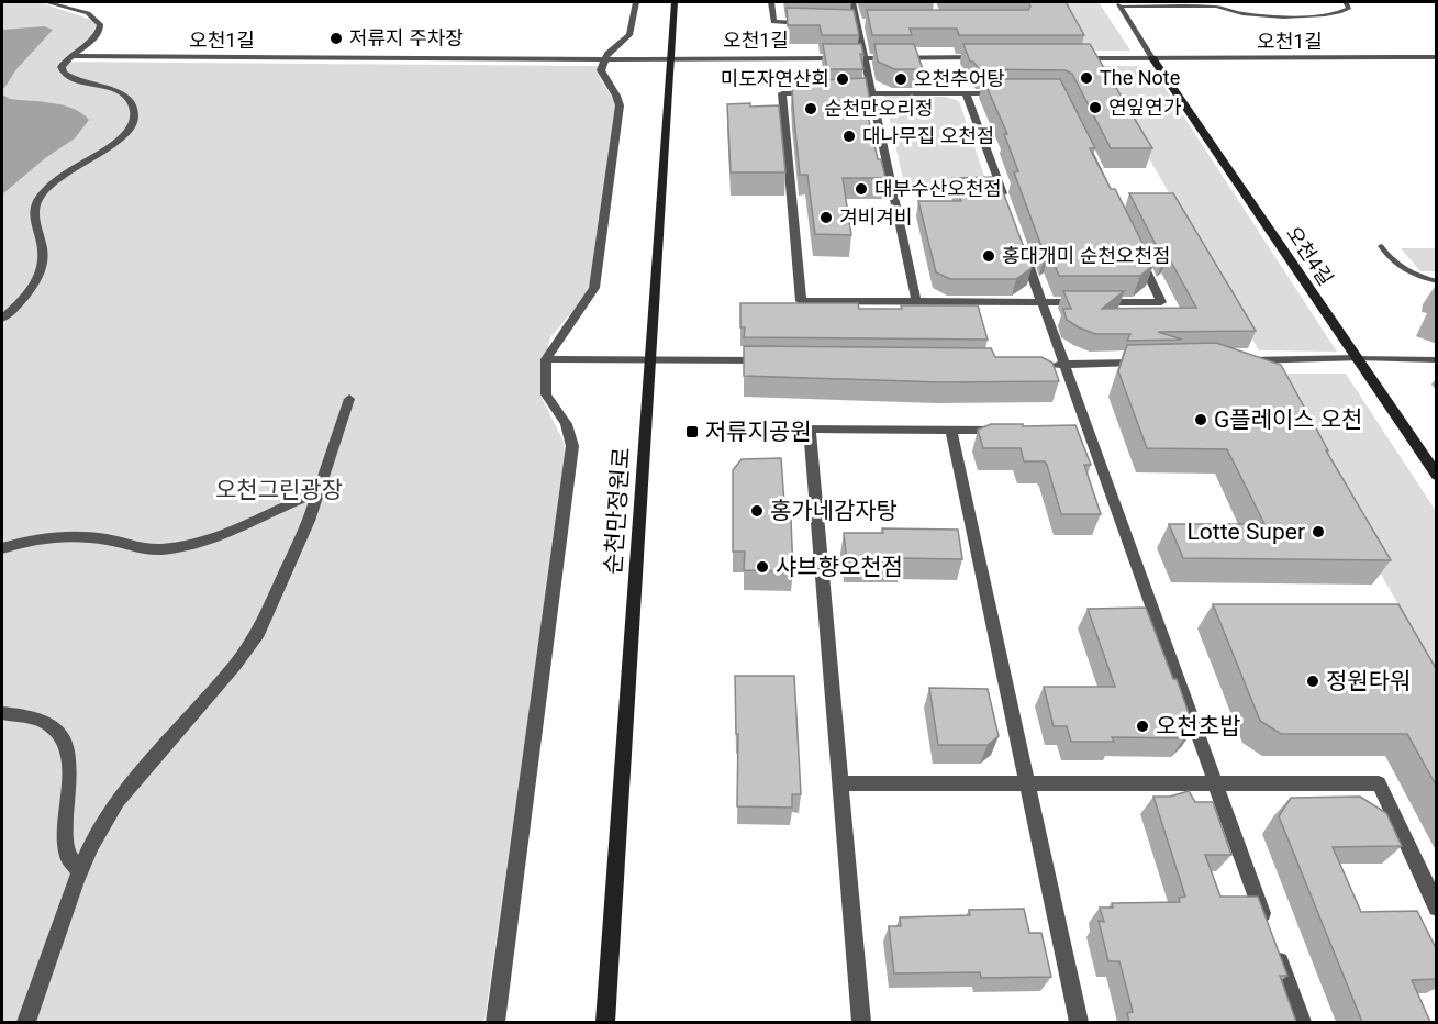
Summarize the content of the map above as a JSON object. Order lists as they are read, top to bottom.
{
  "streets": {
    "main road": ["오천4길", "순천만정원로"],
    "street": ["오천1길"]
  },
  "crossings": [
    ["오천1길", "오천4길"],
    ["오천1길", "순천만정원로"]
  ],
  "parks": ["오천그린광장"],
  "places": {
    "other": [
      "저류지 주차장",
      "The Note",
      "미도자연산회",
      "오천추어탕",
      "연잎연가",
      "순천만오리정",
      "대나무집 오천점",
      "대부수산오천점",
      "겨비겨비",
      "홍대개미 순천오천점",
      "G플레이스 오천",
      "홍가네감자탕",
      "Lotte Super",
      "샤브향오천점",
      "정원타워",
      "오천초밥"
    ],
    "transit": ["저류지공원"]
  }
}
